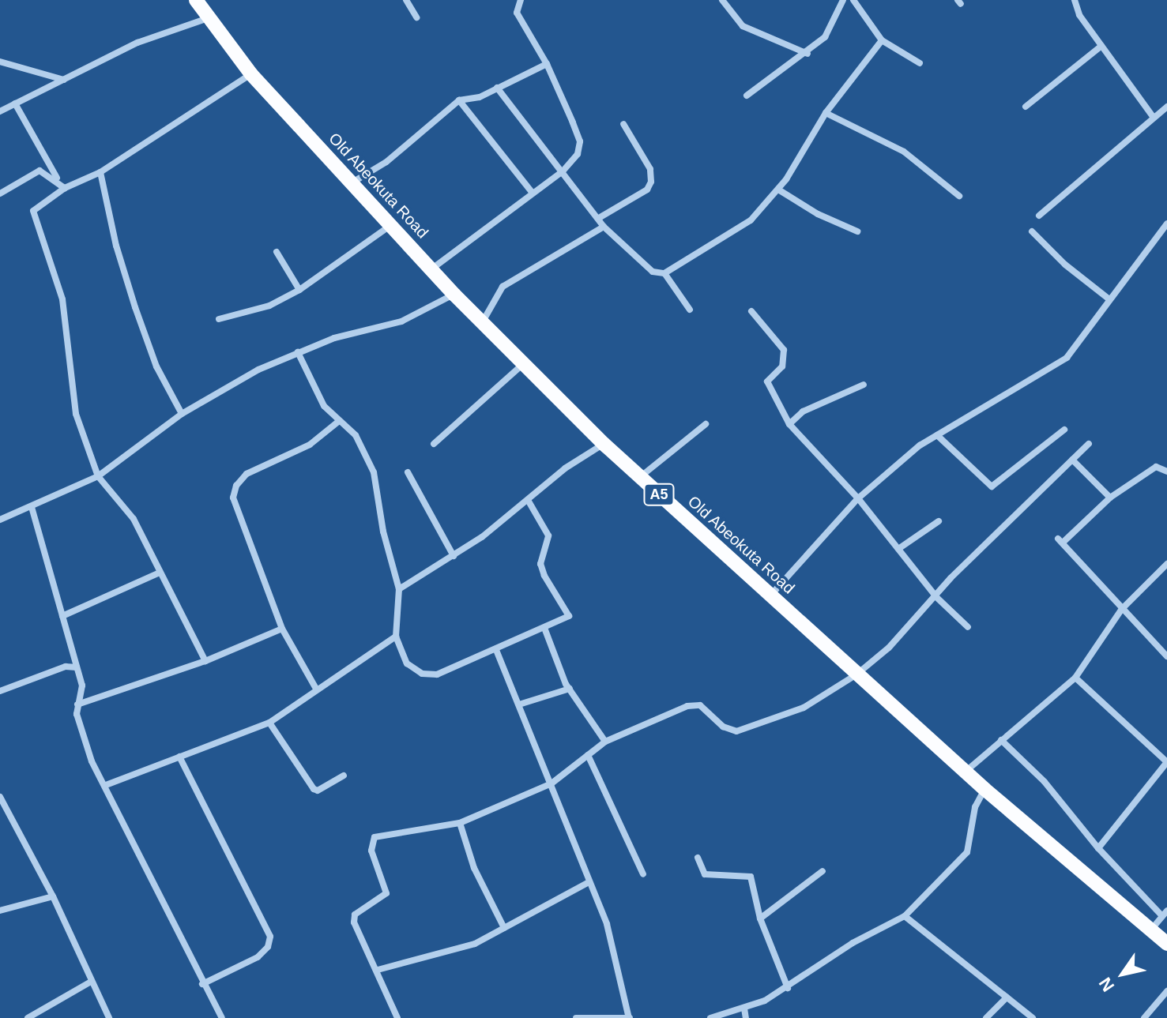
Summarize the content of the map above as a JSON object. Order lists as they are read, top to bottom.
{
  "streets": {
    "highway": ["Old Abeokuta Road", "A5"]
  },
  "north": "bottom left"
}
